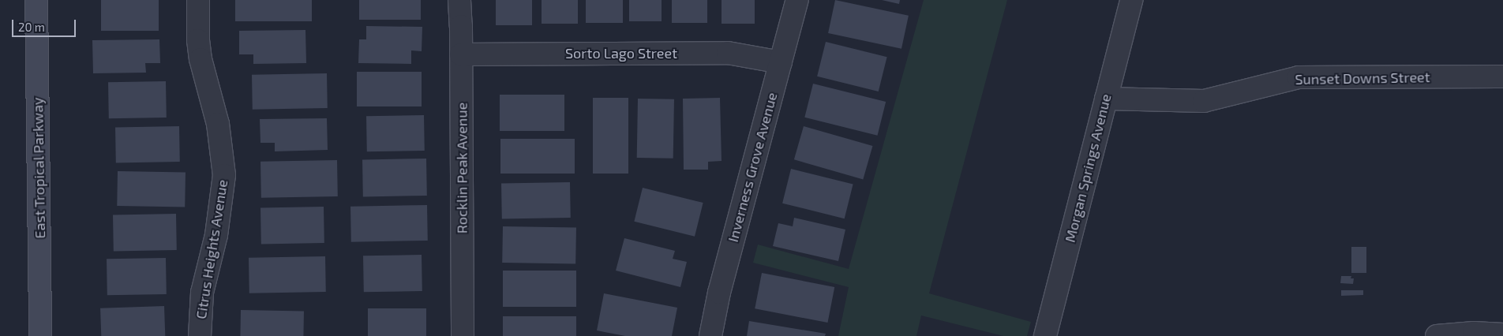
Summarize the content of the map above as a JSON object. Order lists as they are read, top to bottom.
{
  "streets": {
    "main road": ["East Tropical Parkway"],
    "street": [
      "Sorto Lago Street",
      "Sunset Downs Street",
      "Inverness Grove Avenue",
      "Rocklin Peak Avenue",
      "Morgan Springs Avenue",
      "Citrus Heights Avenue"
    ]
  },
  "crossings": [
    ["Sorto Lago Street", "Inverness Grove Avenue"],
    ["Sorto Lago Street", "Rocklin Peak Avenue"],
    ["Sunset Downs Street", "Morgan Springs Avenue"]
  ],
  "scale_bar": "20 m"
}
